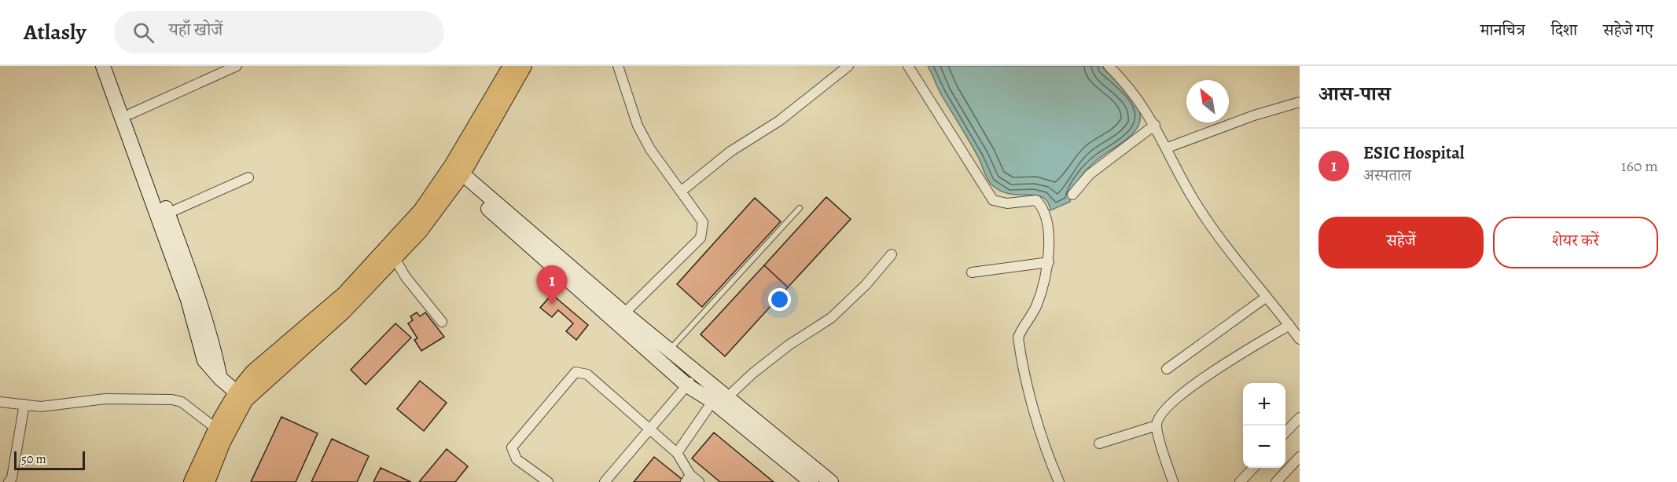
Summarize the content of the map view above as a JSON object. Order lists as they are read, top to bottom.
{
  "scale_bar": "50 m",
  "north": "top left",
  "page": {
    "header": "Atlasly",
    "search": "यहाँ खोजें",
    "nav": ["मानचित्र", "दिशा", "सहेजे गए"],
    "heading": "आस-पास",
    "list": [
      {
        "mark": "1",
        "name": "ESIC Hospital",
        "note": "अस्पताल",
        "value": "160 m"
      }
    ],
    "buttons": ["सहेजें", "शेयर करें"],
    "pins": "1",
    "map_buttons": ["+", "−"],
    "scale": "50 m"
  }
}
